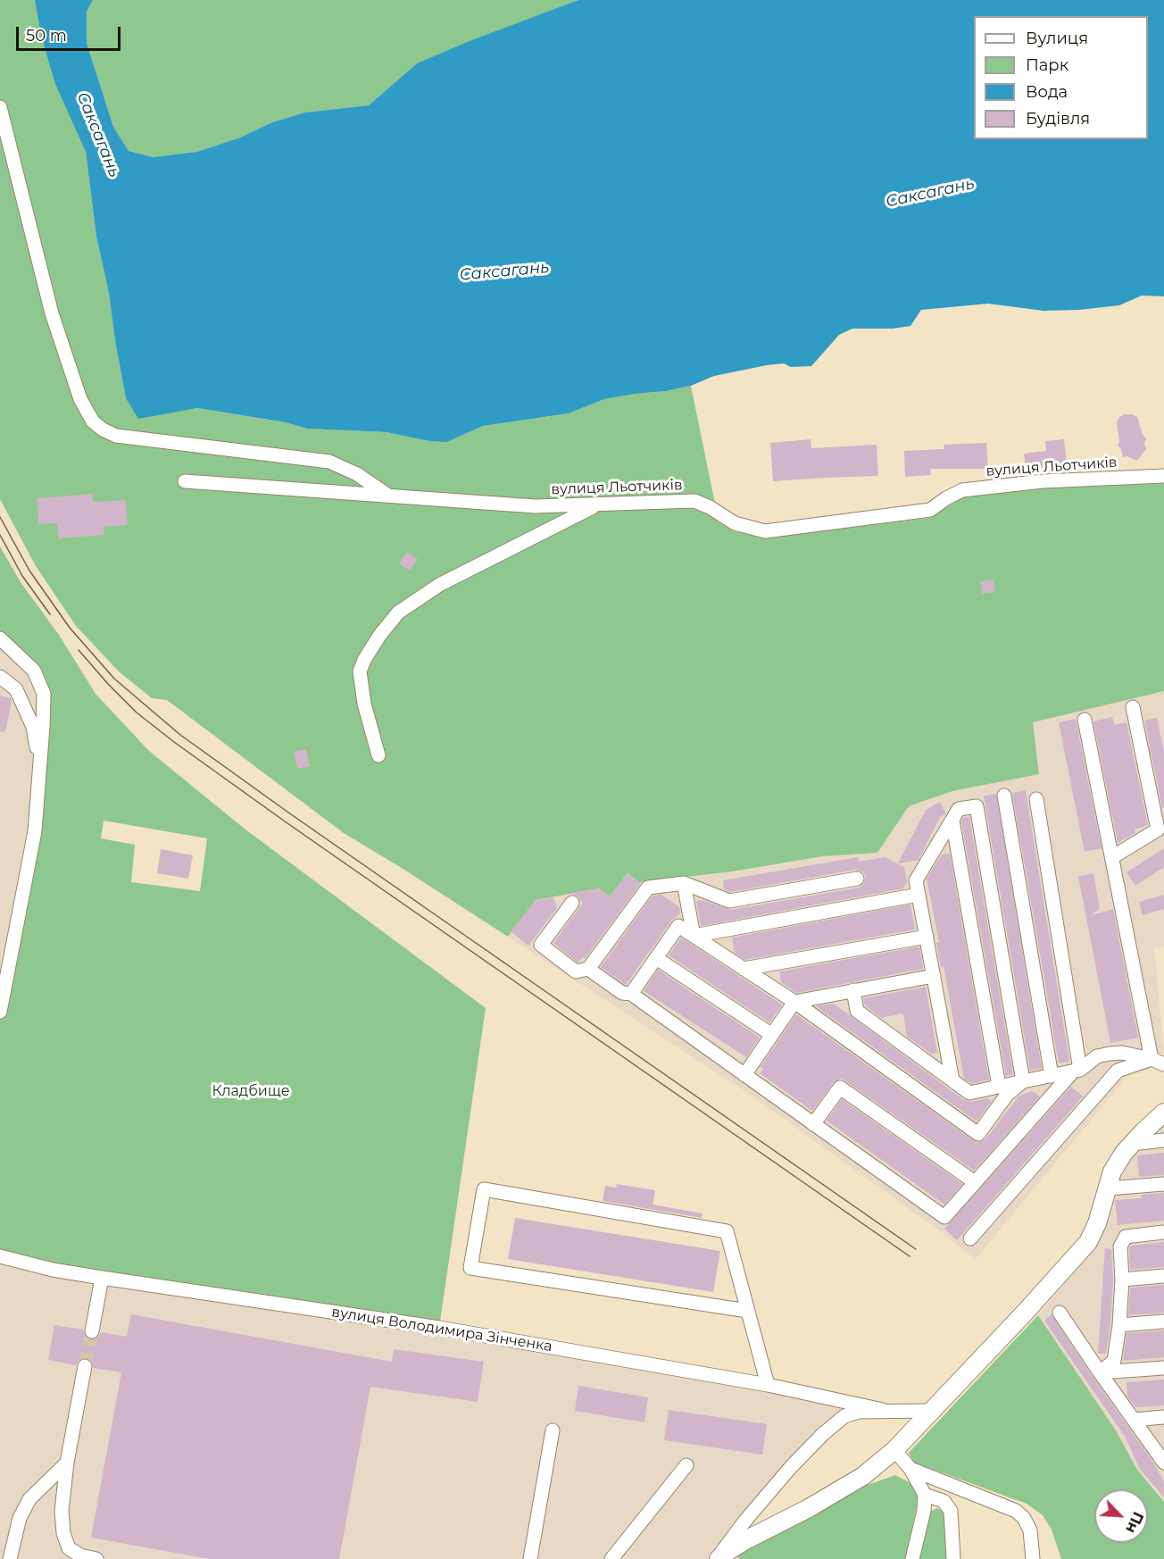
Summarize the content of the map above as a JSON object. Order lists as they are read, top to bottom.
{
  "streets": {
    "main road": ["вулиця Володимира Зінченка"],
    "street": ["вулиця Льотчиків"]
  },
  "water": ["Саксагань"],
  "parks": ["Кладбище"],
  "legend": [
    "Вулиця",
    "Парк",
    "Вода",
    "Будівля"
  ],
  "scale_bar": "50 m",
  "north": "bottom right"
}
